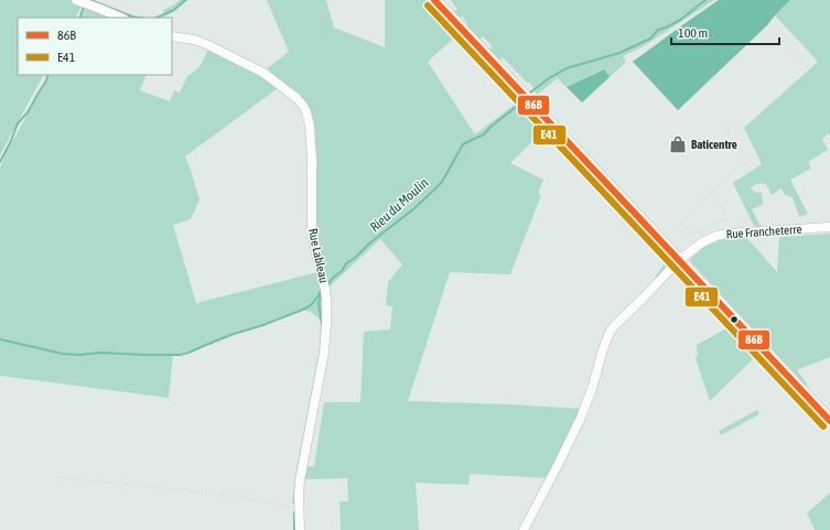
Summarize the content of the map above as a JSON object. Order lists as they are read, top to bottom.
{
  "streets": {
    "street": ["Rue Francheterre", "Rue Lableau"]
  },
  "water": ["Rieu du Moulin"],
  "places": {
    "shop": ["Baticentre"]
  },
  "lines": ["transit line 86B", "transit line E41"],
  "legend": ["86B", "E41"],
  "scale_bar": "100 m"
}
